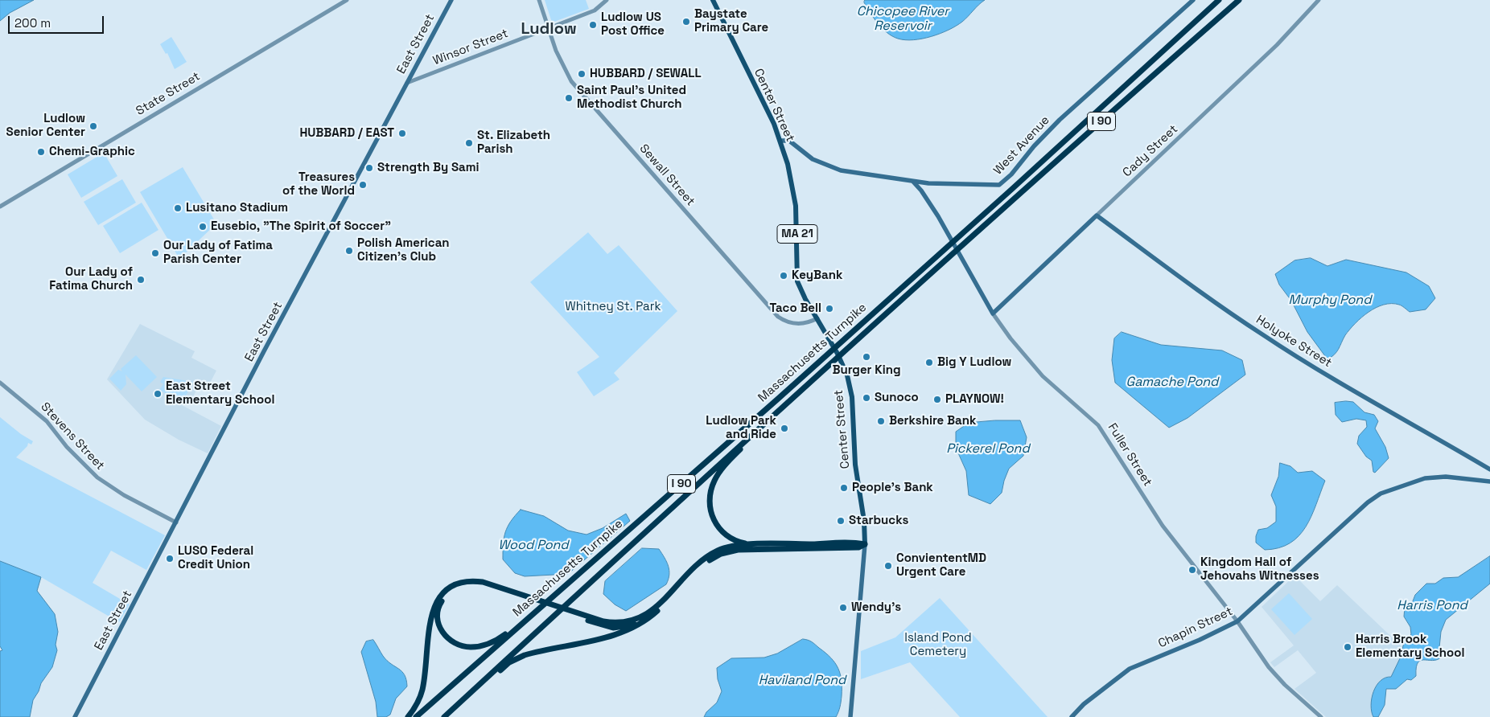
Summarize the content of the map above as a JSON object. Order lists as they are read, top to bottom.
{
  "streets": {
    "highway": ["I 90", "Massachusetts Turnpike"],
    "main road": [
      "East Street",
      "Center Street",
      "West Avenue",
      "Cady Street",
      "MA 21",
      "Holyoke Street",
      "Fuller Street",
      "Chapin Street"
    ],
    "street": [
      "Winsor Street",
      "State Street",
      "Sewall Street",
      "Stevens Street"
    ]
  },
  "crossings": [
    ["East Street", "Winsor Street"],
    ["East Street", "Stevens Street"],
    ["Winsor Street", "Sewall Street"],
    ["Center Street", "West Avenue"],
    ["Center Street", "Sewall Street"],
    ["West Avenue", "Fuller Street"],
    ["Cady Street", "Holyoke Street"],
    ["Cady Street", "Fuller Street"],
    ["Fuller Street", "Chapin Street"]
  ],
  "districts": ["Ludlow"],
  "water": [
    "Chicopee River Reservoir",
    "Murphy Pond",
    "Gamache Pond",
    "Pickerel Pond",
    "Wood Pond",
    "Harris Pond",
    "Haviland Pond"
  ],
  "parks": ["Whitney St. Park", "Island Pond Cemetery"],
  "places": [
    "Baystate Primary Care",
    "Ludlow US Post Office",
    "HUBBARD / SEWALL",
    "Saint Paul’s United Methodist Church",
    "Ludlow Senior Center",
    "HUBBARD / EAST",
    "St. Elizabeth Parish",
    "Chemi-Graphic",
    "Strength By Sami",
    "Treasures of the World",
    "Lusitano Stadium",
    "Eusebio, \"The Spirit of Soccer\"",
    "Polish American Citizen's Club",
    "Our Lady of Fatima Parish Center",
    "KeyBank",
    "Our Lady of Fatima Church",
    "Taco Bell",
    "Burger King",
    "Big Y Ludlow",
    "East Street Elementary School",
    "Sunoco",
    "PLAYNOW!",
    "Berkshire Bank",
    "Ludlow Park and Ride",
    "People's Bank",
    "Starbucks",
    "LUSO Federal Credit Union",
    "ConviententMD Urgent Care",
    "Kingdom Hall of Jehovahs Witnesses",
    "Wendy's",
    "Harris Brook Elementary School"
  ],
  "scale_bar": "200 m"
}
